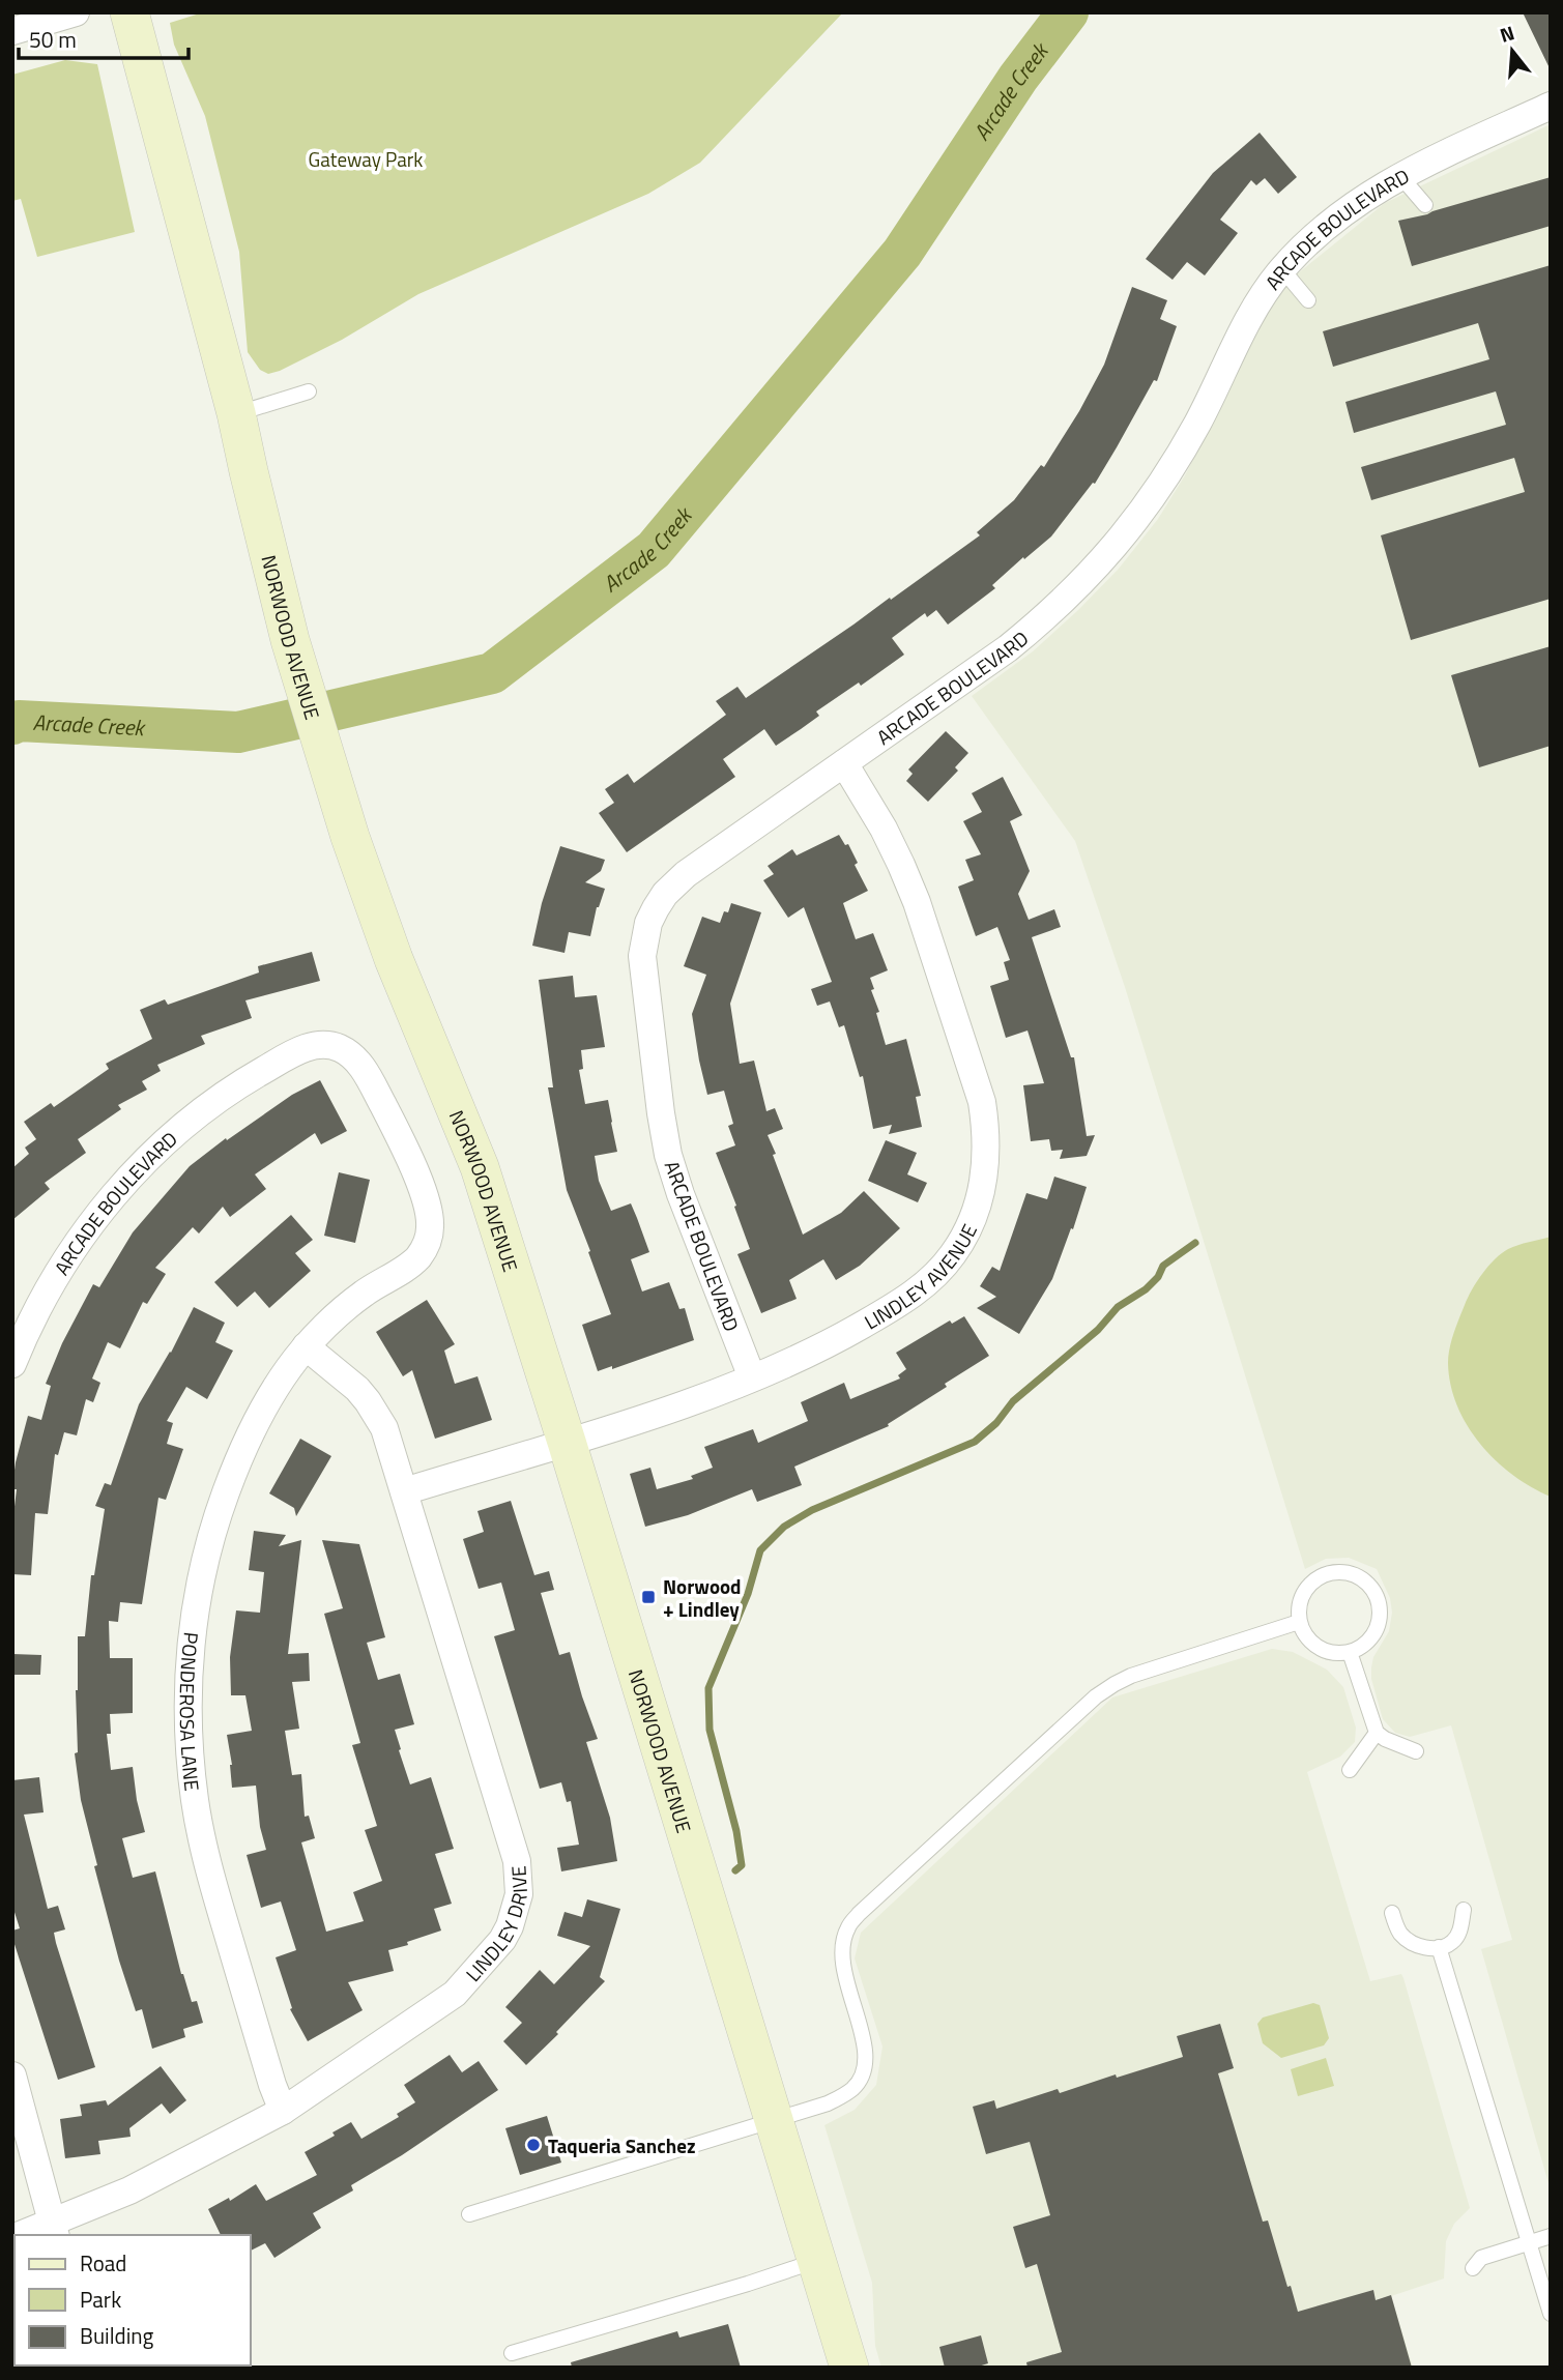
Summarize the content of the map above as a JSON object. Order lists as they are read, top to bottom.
{
  "streets": {
    "main road": ["NORWOOD AVENUE"],
    "street": [
      "ARCADE BOULEVARD",
      "LINDLEY AVENUE",
      "PONDEROSA LANE",
      "LINDLEY DRIVE"
    ]
  },
  "crossings": [
    ["ARCADE BOULEVARD", "LINDLEY AVENUE"],
    ["ARCADE BOULEVARD", "PONDEROSA LANE"],
    ["NORWOOD AVENUE", "LINDLEY AVENUE"],
    ["LINDLEY AVENUE", "LINDLEY DRIVE"],
    ["PONDEROSA LANE", "LINDLEY DRIVE"]
  ],
  "water": ["Arcade Creek"],
  "parks": ["Gateway Park"],
  "places": {
    "transit": ["Norwood + Lindley"],
    "other": ["Taqueria Sanchez"]
  },
  "legend": ["Road", "Park", "Building"],
  "scale_bar": "50 m",
  "north": "top"
}
